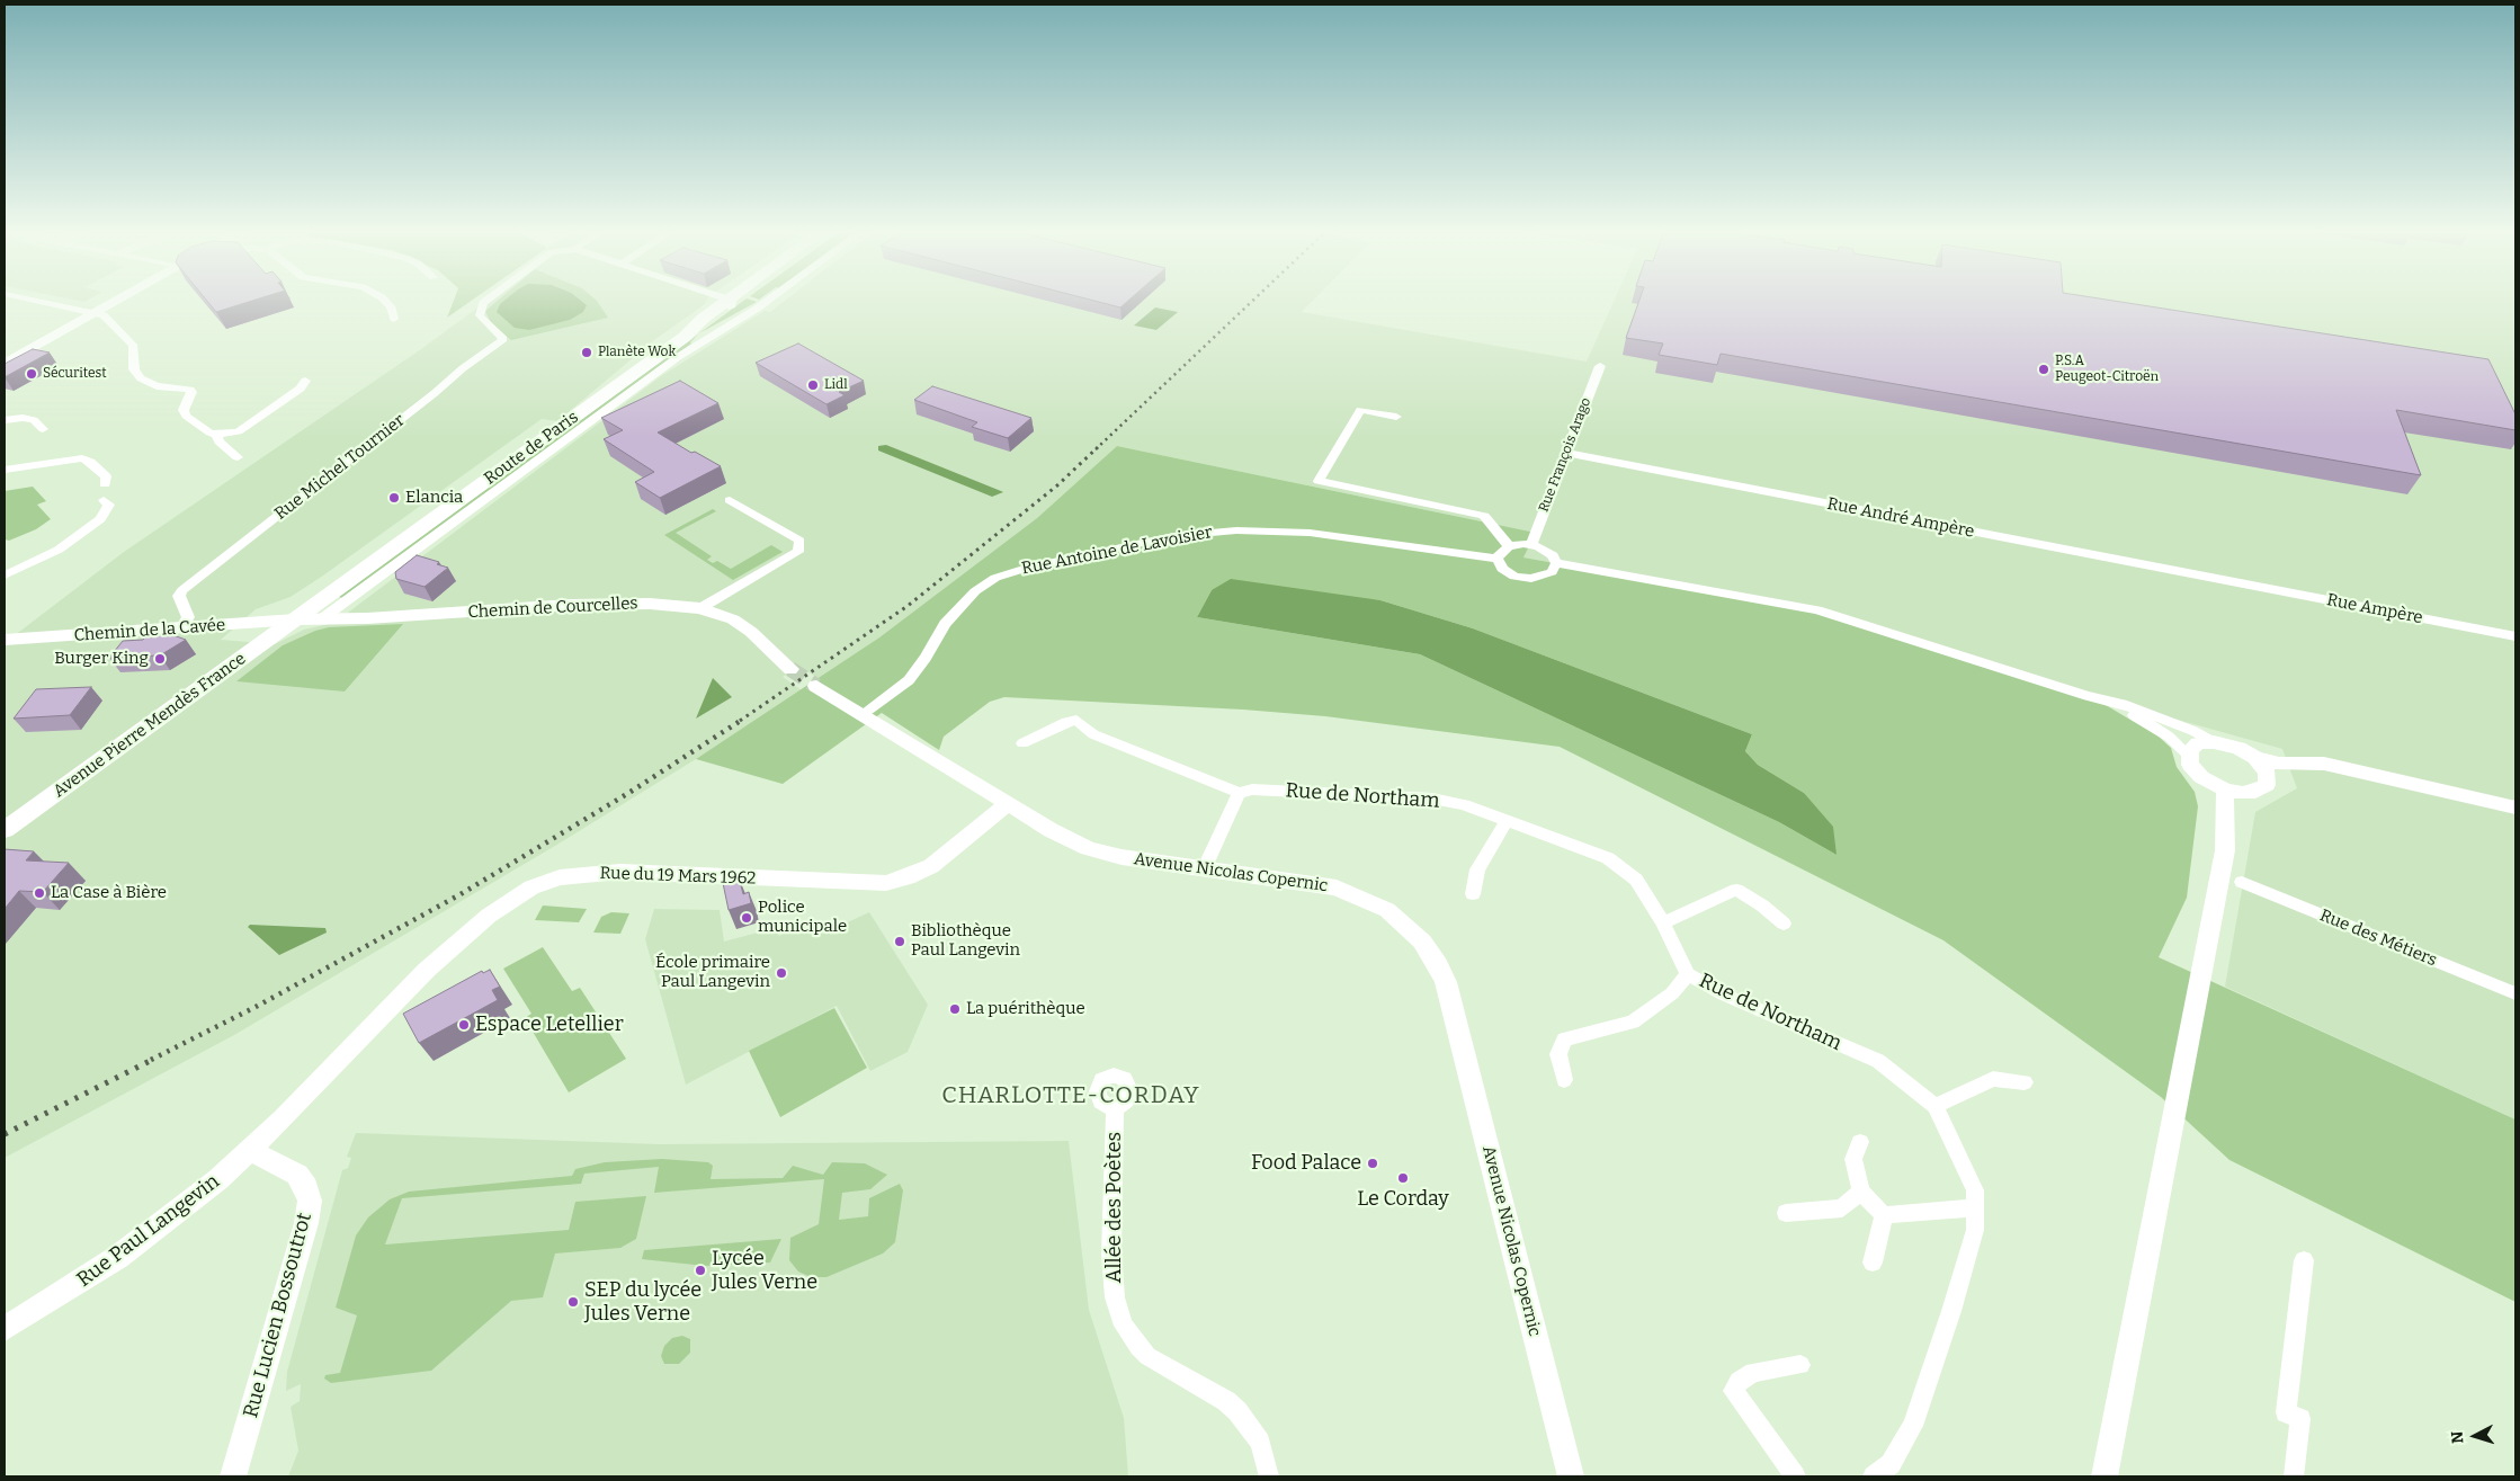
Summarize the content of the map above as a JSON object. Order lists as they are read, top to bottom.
{
  "streets": {
    "main road": ["Route de Paris", "Avenue Pierre Mendès France"],
    "street": [
      "Rue François Arago",
      "Rue Michel Tournier",
      "Rue André Ampère",
      "Rue Antoine de Lavoisier",
      "Chemin de Courcelles",
      "Rue Ampère",
      "Chemin de la Cavée",
      "Rue de Northam",
      "Avenue Nicolas Copernic",
      "Rue du 19 Mars 1962",
      "Rue des Métiers",
      "Allée des Poètes",
      "Rue Paul Langevin",
      "Rue Lucien Bossoutrot"
    ]
  },
  "crossings": [
    ["Route de Paris", "Chemin de Courcelles"],
    ["Route de Paris", "Chemin de la Cavée"],
    ["Route de Paris", "Avenue Pierre Mendès France"],
    ["Rue François Arago", "Rue André Ampère"],
    ["Rue François Arago", "Rue Antoine de Lavoisier"],
    ["Rue Michel Tournier", "Chemin de la Cavée"],
    ["Rue André Ampère", "Rue Ampère"],
    ["Rue Antoine de Lavoisier", "Avenue Nicolas Copernic"],
    ["Chemin de Courcelles", "Chemin de la Cavée"],
    ["Chemin de Courcelles", "Avenue Pierre Mendès France"],
    ["Chemin de la Cavée", "Avenue Pierre Mendès France"],
    ["Avenue Nicolas Copernic", "Rue du 19 Mars 1962"],
    ["Rue du 19 Mars 1962", "Rue Paul Langevin"],
    ["Rue Paul Langevin", "Rue Lucien Bossoutrot"]
  ],
  "districts": ["CHARLOTTE-CORDAY"],
  "places": [
    "Planète Wok",
    "P.S.A Peugeot-Citroën",
    "Sécuritest",
    "Lidl",
    "Elancia",
    "Burger King",
    "La Case à Bière",
    "Police municipale",
    "Bibliothèque Paul Langevin",
    "École primaire Paul Langevin",
    "La puérithèque",
    "Espace Letellier",
    "Food Palace",
    "Le Corday",
    "Lycée Jules Verne",
    "SEP du lycée Jules Verne"
  ],
  "north": "left"
}
